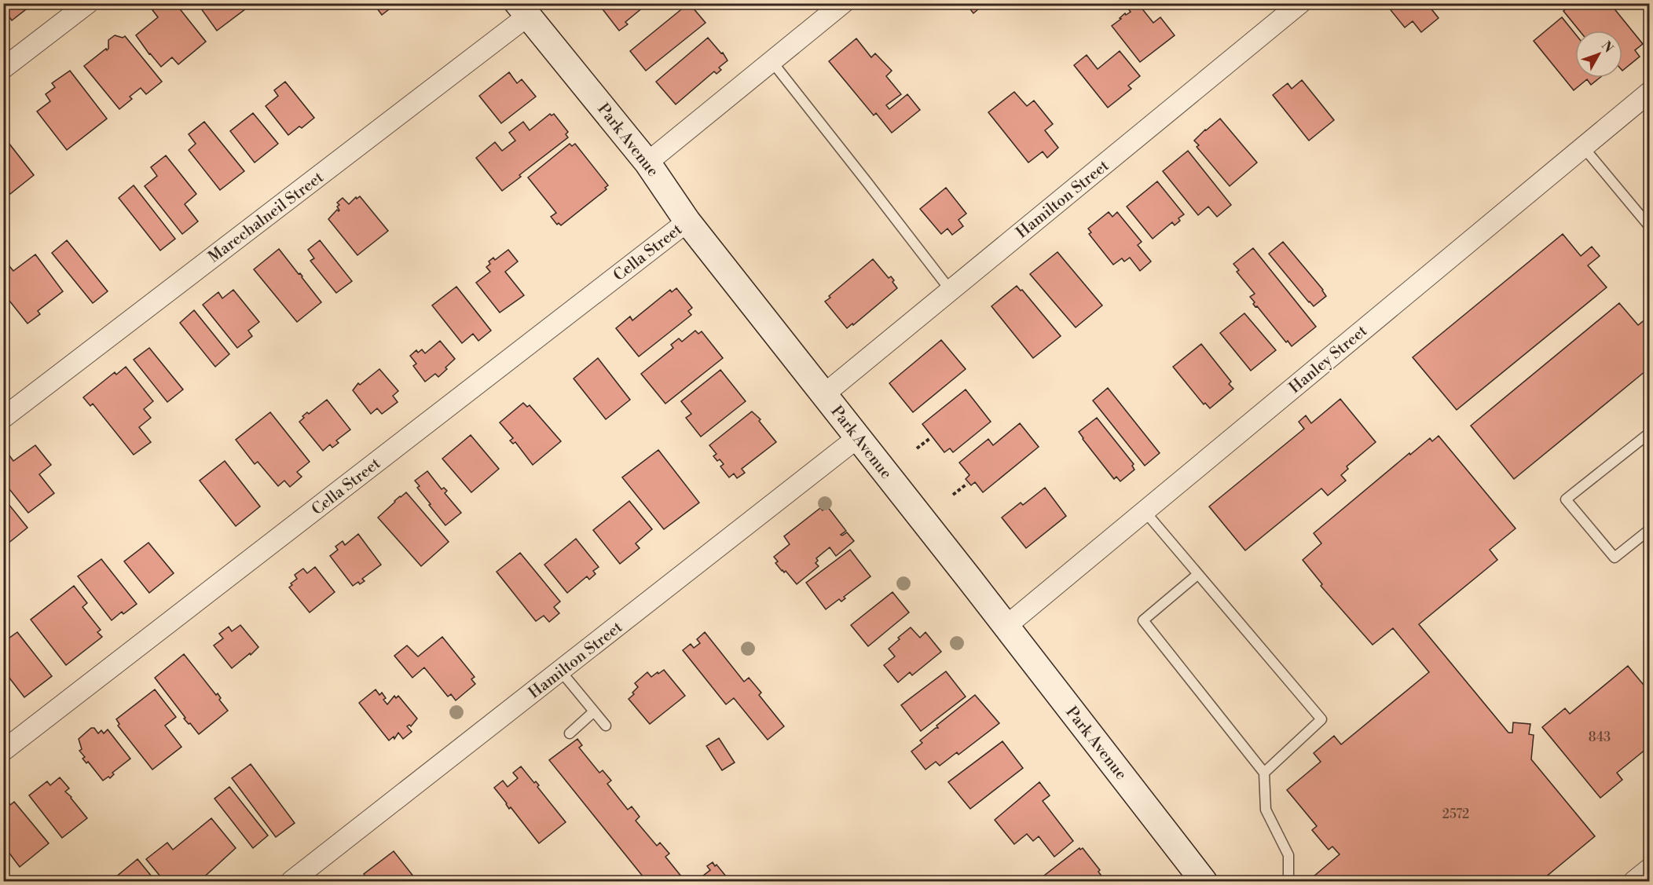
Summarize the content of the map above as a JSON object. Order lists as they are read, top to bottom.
{
  "streets": {
    "main road": ["Park Avenue"],
    "street": [
      "Hamilton Street",
      "Marechalneil Street",
      "Cella Street",
      "Hanley Street"
    ]
  },
  "crossings": [
    ["Park Avenue", "Hamilton Street"],
    ["Park Avenue", "Marechalneil Street"],
    ["Park Avenue", "Cella Street"],
    ["Park Avenue", "Hanley Street"]
  ],
  "house_numbers": ["843", "2572"],
  "north": "top right"
}
